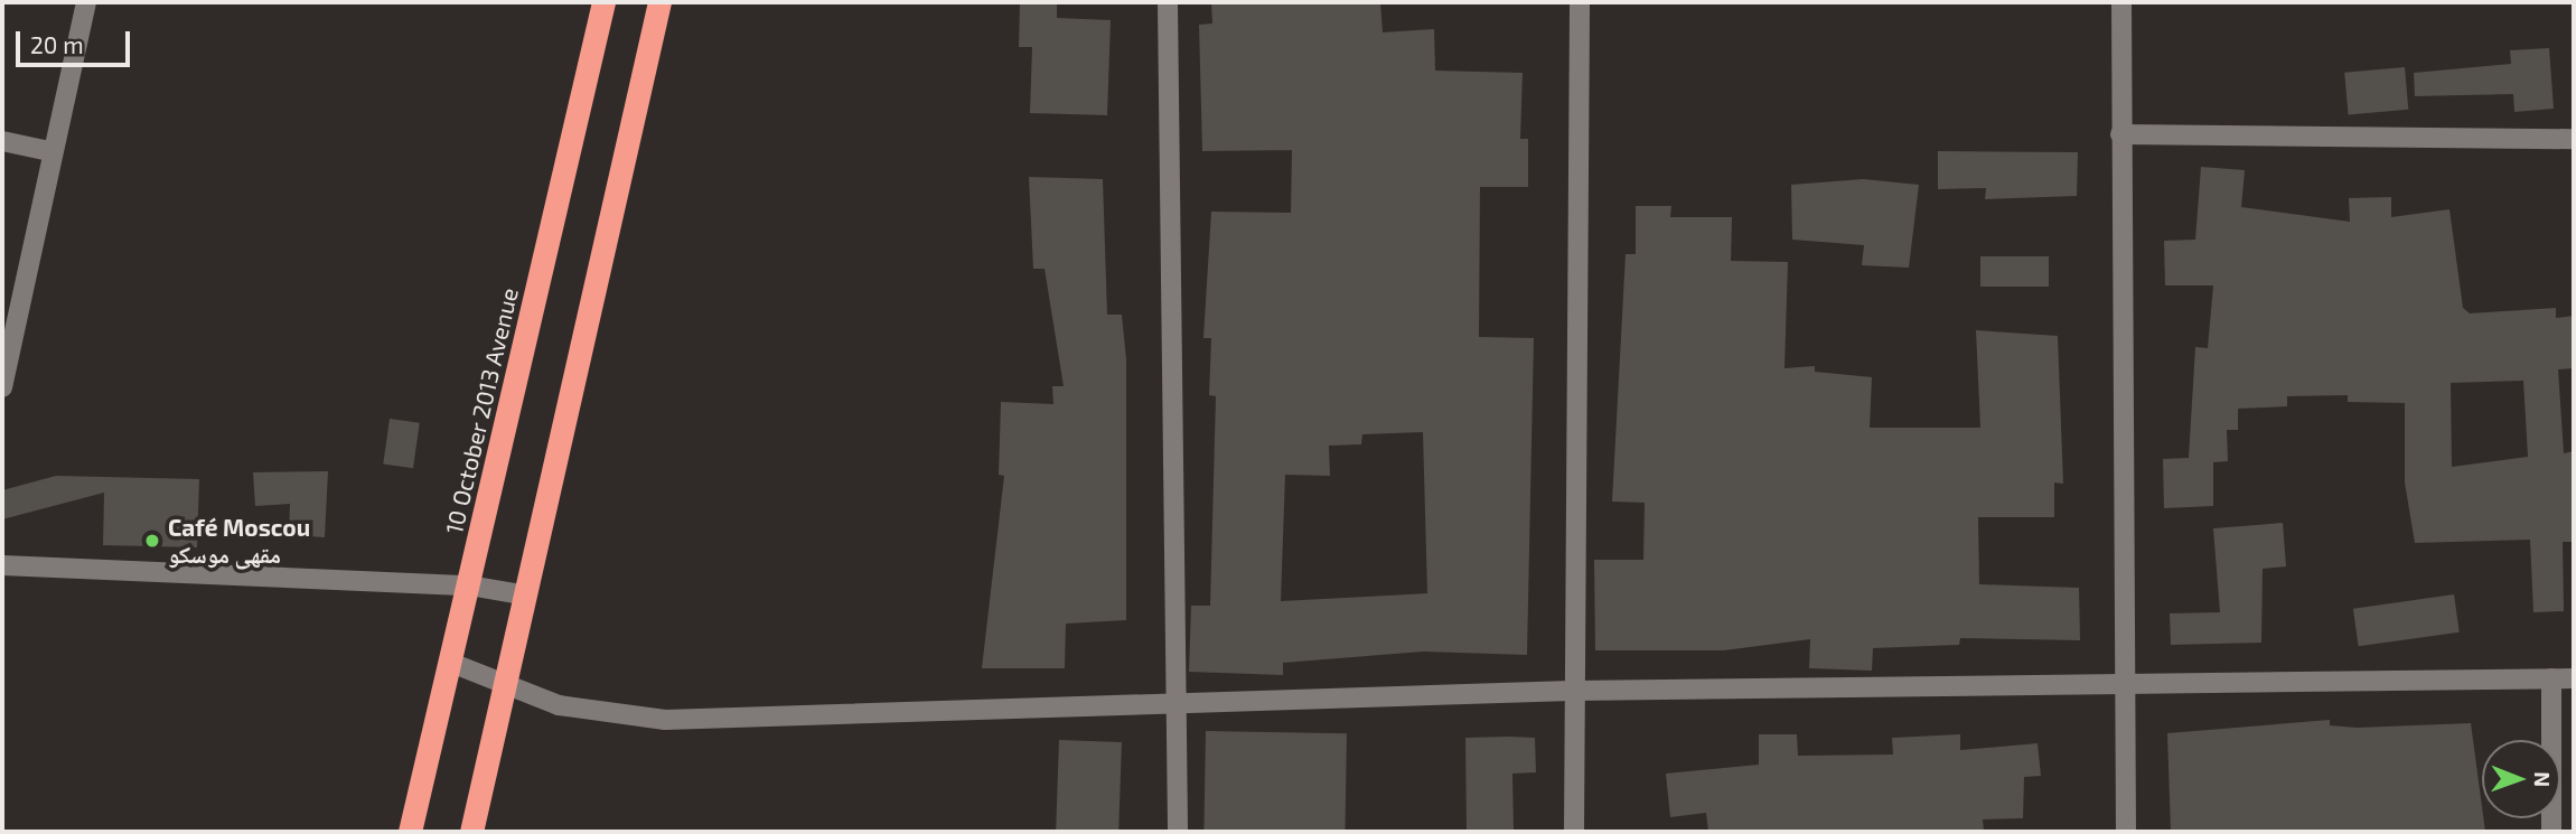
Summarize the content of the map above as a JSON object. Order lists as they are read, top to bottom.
{
  "streets": {
    "highway": ["10 October 2013 Avenue"]
  },
  "places": ["Café Moscou مقهى موسكو"],
  "scale_bar": "20 m",
  "north": "right"
}
